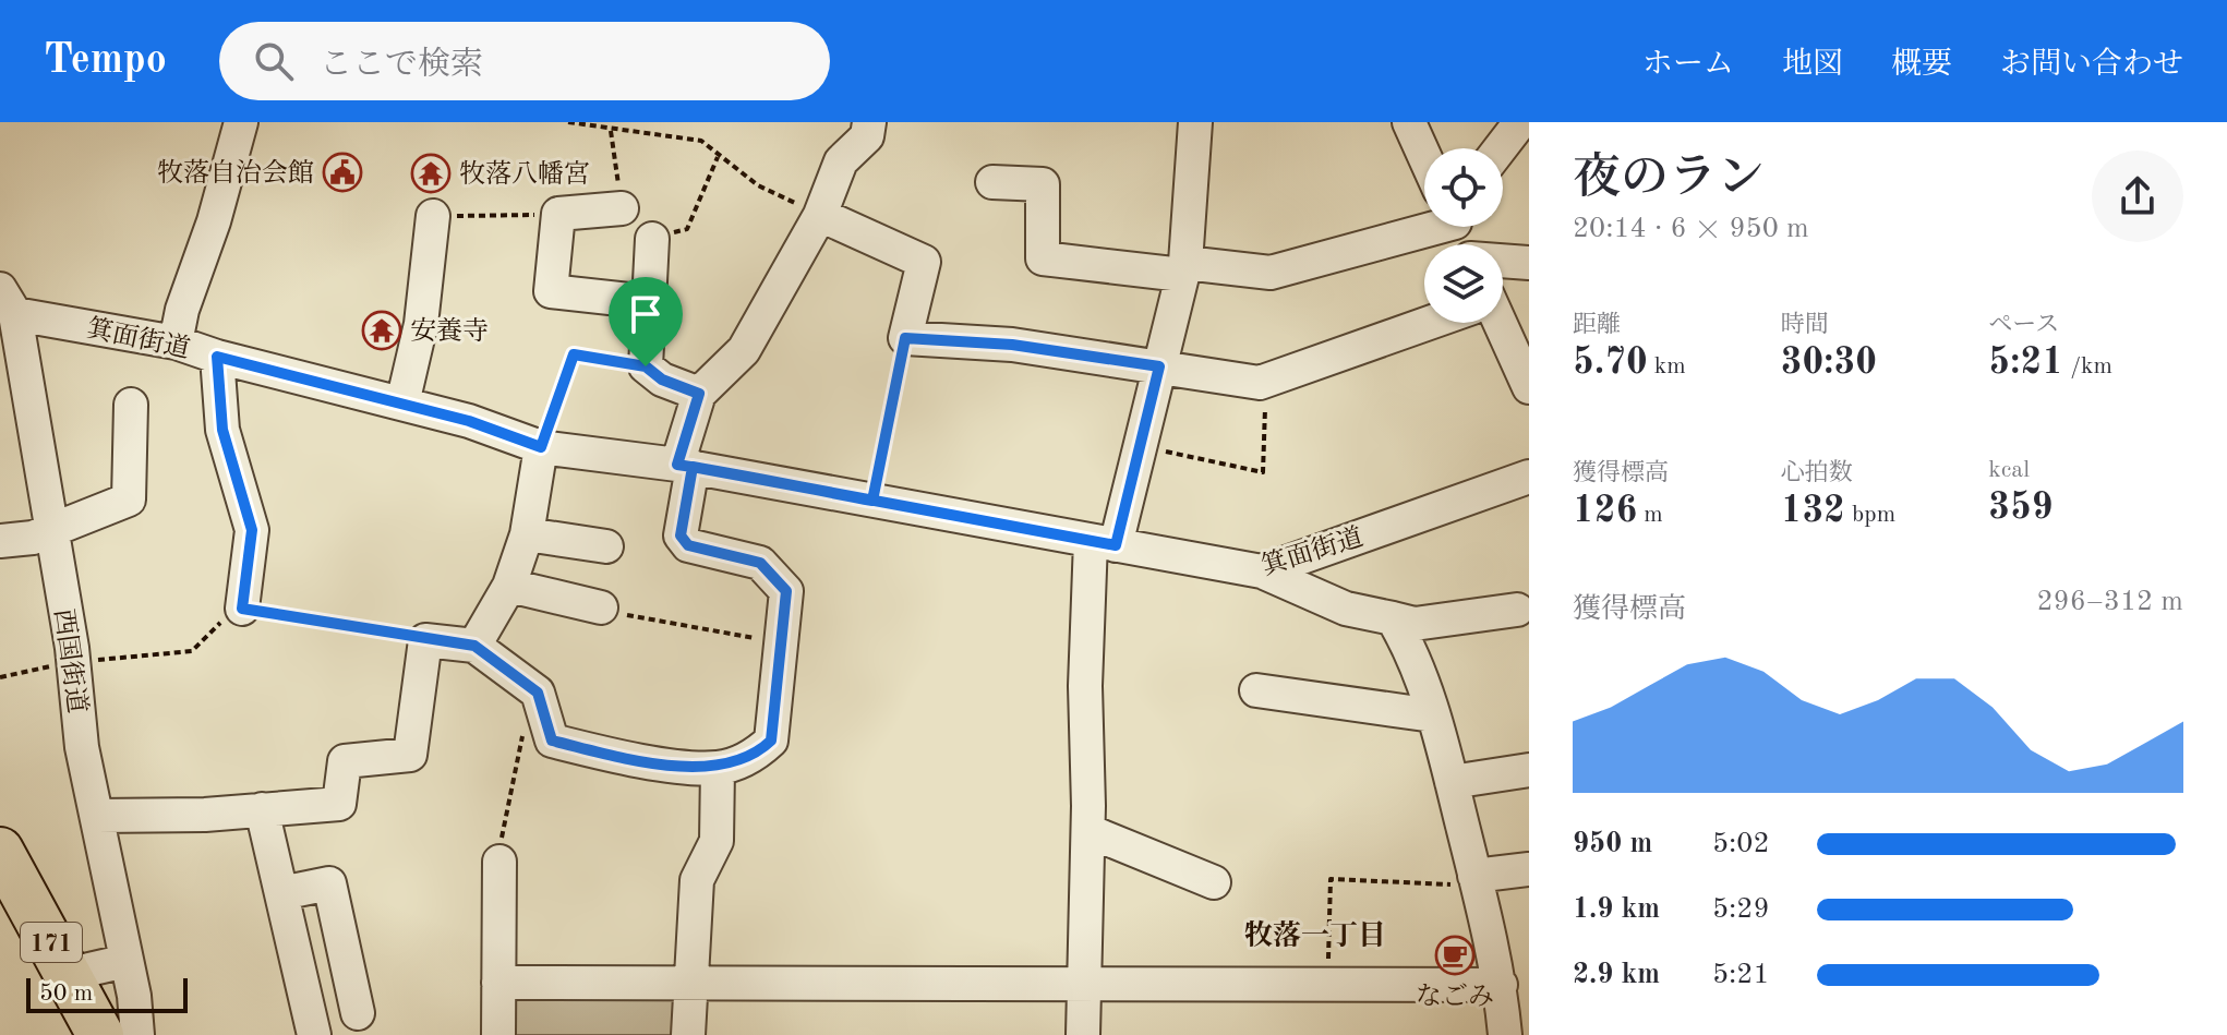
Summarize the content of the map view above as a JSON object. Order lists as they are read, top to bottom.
{
  "streets": {
    "highway": ["171"],
    "street": ["箕面街道", "西国街道"]
  },
  "crossings": [
    ["箕面街道", "西国街道"]
  ],
  "districts": ["牧落一丁目"],
  "places": {
    "public building": ["牧落自治会館"],
    "temple": ["牧落八幡宮", "安養寺"],
    "cafe": ["なごみ"]
  },
  "scale_bar": "50 m",
  "page": {
    "header": "Tempo",
    "search": "ここで検索",
    "nav": [
      "ホーム",
      "地図",
      "概要",
      "お問い合わせ"
    ],
    "heading": ["夜のラン", "20:14 · 6 × 950 m"],
    "stats": [
      ["距離", "5.70 km"],
      ["時間", "30:30"],
      ["ペース", "5:21 /km"],
      ["獲得標高", "126 m"],
      ["心拍数", "132 bpm"],
      ["kcal", "359"]
    ],
    "chart": ["獲得標高", "296–312 m"],
    "list": [
      {
        "name": "950 m",
        "note": "5:02"
      },
      {
        "name": "1.9 km",
        "note": "5:29"
      },
      {
        "name": "2.9 km",
        "note": "5:21"
      }
    ],
    "scale": "50 m"
  }
}
